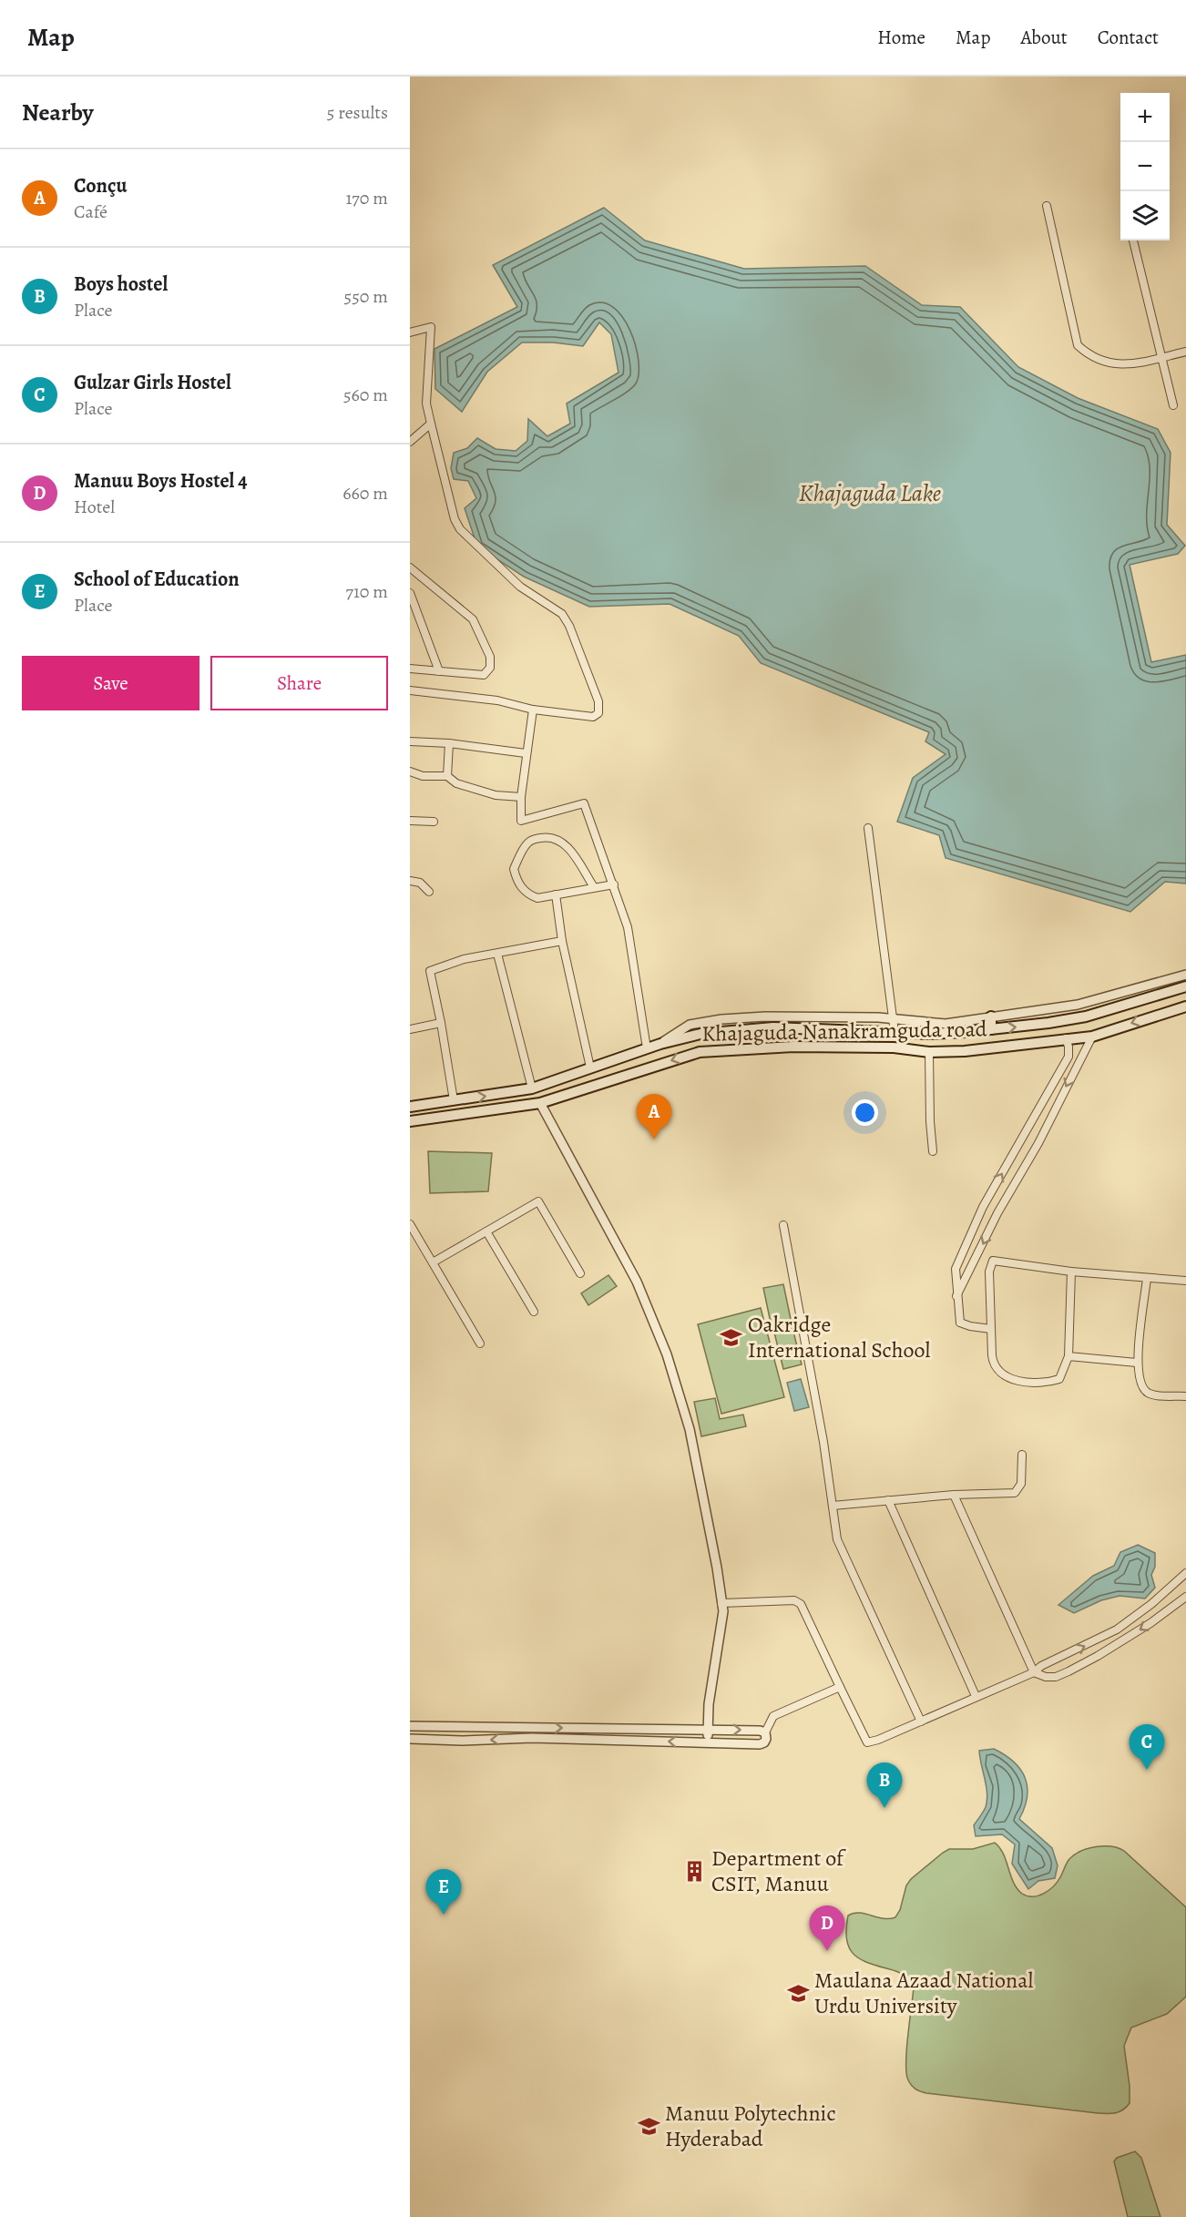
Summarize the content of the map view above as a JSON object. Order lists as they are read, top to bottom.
{
  "streets": {
    "main road": ["Khajaguda Nanakramguda road"]
  },
  "water": ["Khajaguda Lake"],
  "places": {
    "school or university": ["Oakridge International School", "Maulana Azaad National Urdu University", "Manuu Polytechnic Hyderabad"],
    "building": ["Department of CSIT, Manuu"]
  },
  "page": {
    "header": "Map",
    "nav": [
      "Home",
      "Map",
      "About",
      "Contact"
    ],
    "heading": ["Nearby", "5 results"],
    "map_buttons": ["+", "−"],
    "list": [
      {
        "mark": "A",
        "name": "Conçu",
        "note": "Café",
        "value": "170 m"
      },
      {
        "mark": "B",
        "name": "Boys hostel",
        "note": "Place",
        "value": "550 m"
      },
      {
        "mark": "C",
        "name": "Gulzar Girls Hostel",
        "note": "Place",
        "value": "560 m"
      },
      {
        "mark": "D",
        "name": "Manuu Boys Hostel 4",
        "note": "Hotel",
        "value": "660 m"
      },
      {
        "mark": "E",
        "name": "School of Education",
        "note": "Place",
        "value": "710 m"
      }
    ],
    "buttons": ["Save", "Share"],
    "pins": [
      "A",
      "C",
      "B",
      "E",
      "D"
    ]
  }
}
